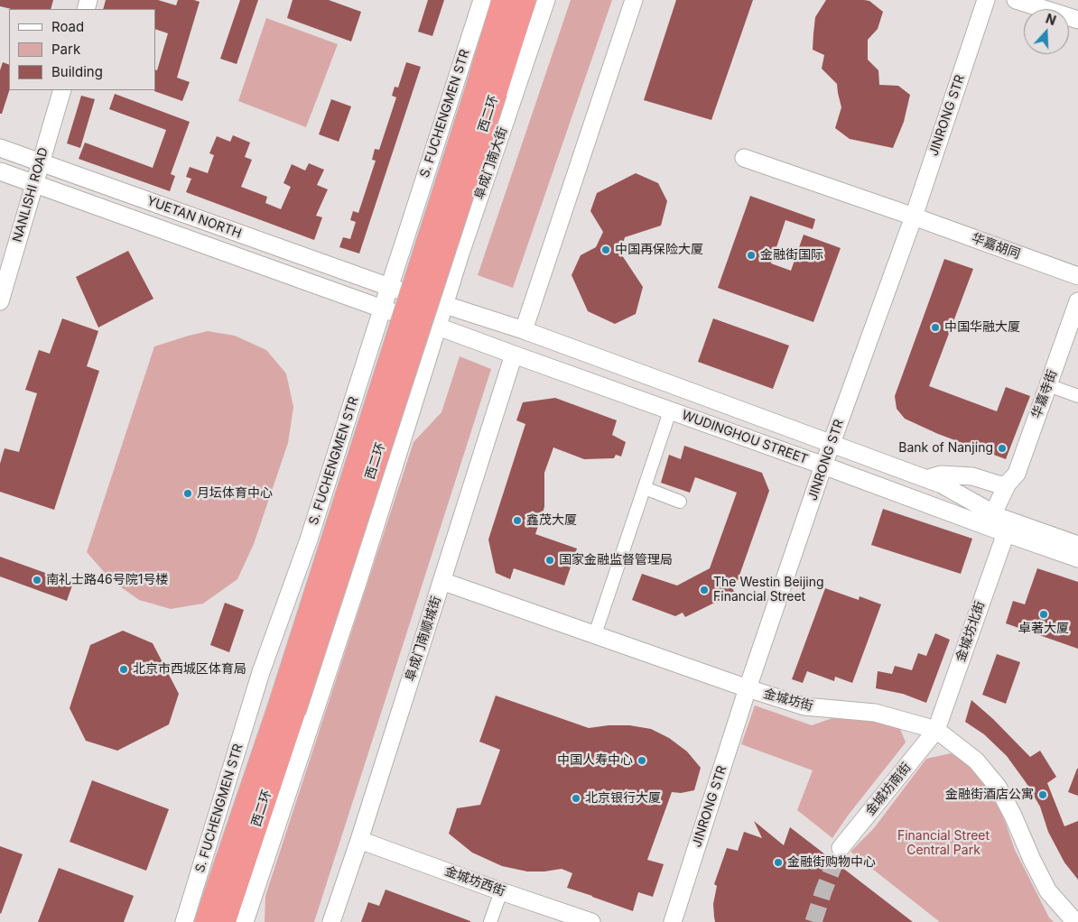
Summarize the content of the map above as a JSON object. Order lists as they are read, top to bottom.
{
  "streets": {
    "highway": ["西二环"],
    "street": [
      "S. FUCHENGMEN STR",
      "JINRONG STR",
      "阜成门南大街",
      "NANLISHI ROAD",
      "YUETAN NORTH",
      "华嘉胡同",
      "华嘉寺街",
      "WUDINGHOU STREET",
      "金城坊北街",
      "阜成门南顺城街",
      "金城坊街",
      "金城坊南街",
      "金城坊西街"
    ]
  },
  "crossings": [
    ["S. FUCHENGMEN STR", "YUETAN NORTH"],
    ["JINRONG STR", "华嘉胡同"],
    ["JINRONG STR", "WUDINGHOU STREET"],
    ["JINRONG STR", "金城坊街"],
    ["阜成门南大街", "YUETAN NORTH"],
    ["阜成门南大街", "WUDINGHOU STREET"],
    ["NANLISHI ROAD", "YUETAN NORTH"],
    ["YUETAN NORTH", "WUDINGHOU STREET"],
    ["华嘉寺街", "WUDINGHOU STREET"],
    ["WUDINGHOU STREET", "金城坊北街"],
    ["WUDINGHOU STREET", "阜成门南顺城街"],
    ["金城坊北街", "金城坊街"],
    ["金城坊北街", "金城坊南街"],
    ["阜成门南顺城街", "金城坊街"],
    ["阜成门南顺城街", "金城坊西街"],
    ["金城坊街", "金城坊南街"]
  ],
  "parks": ["Financial Street Central Park"],
  "places": [
    "中国再保险大厦",
    "金融街国际",
    "中国华融大厦",
    "Bank of Nanjing",
    "月坛体育中心",
    "鑫茂大厦",
    "国家金融监督管理局",
    "南礼士路46号院1号楼",
    "The Westin Beijing Financial Street",
    "卓著大厦",
    "北京市西城区体育局",
    "中国人寿中心",
    "金融街酒店公寓",
    "北京银行大厦",
    "金融街购物中心"
  ],
  "legend": ["Road", "Park", "Building"],
  "north": "top"
}
